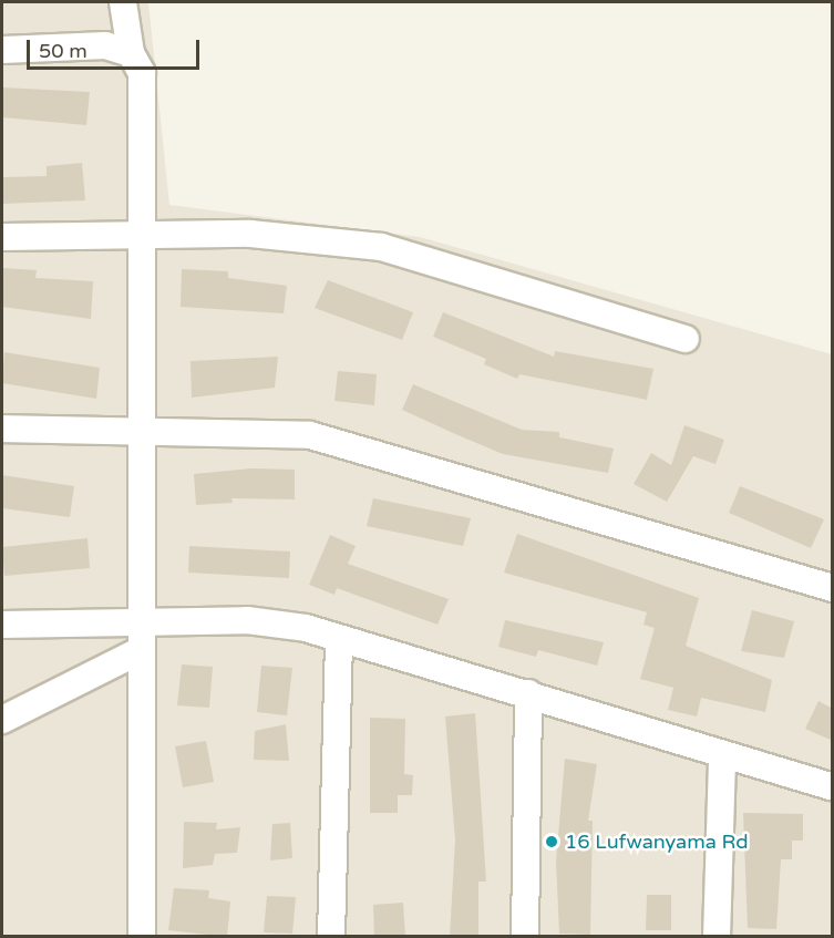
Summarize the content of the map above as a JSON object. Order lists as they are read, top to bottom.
{
  "places": ["16 Lufwanyama Rd"],
  "scale_bar": "50 m"
}
